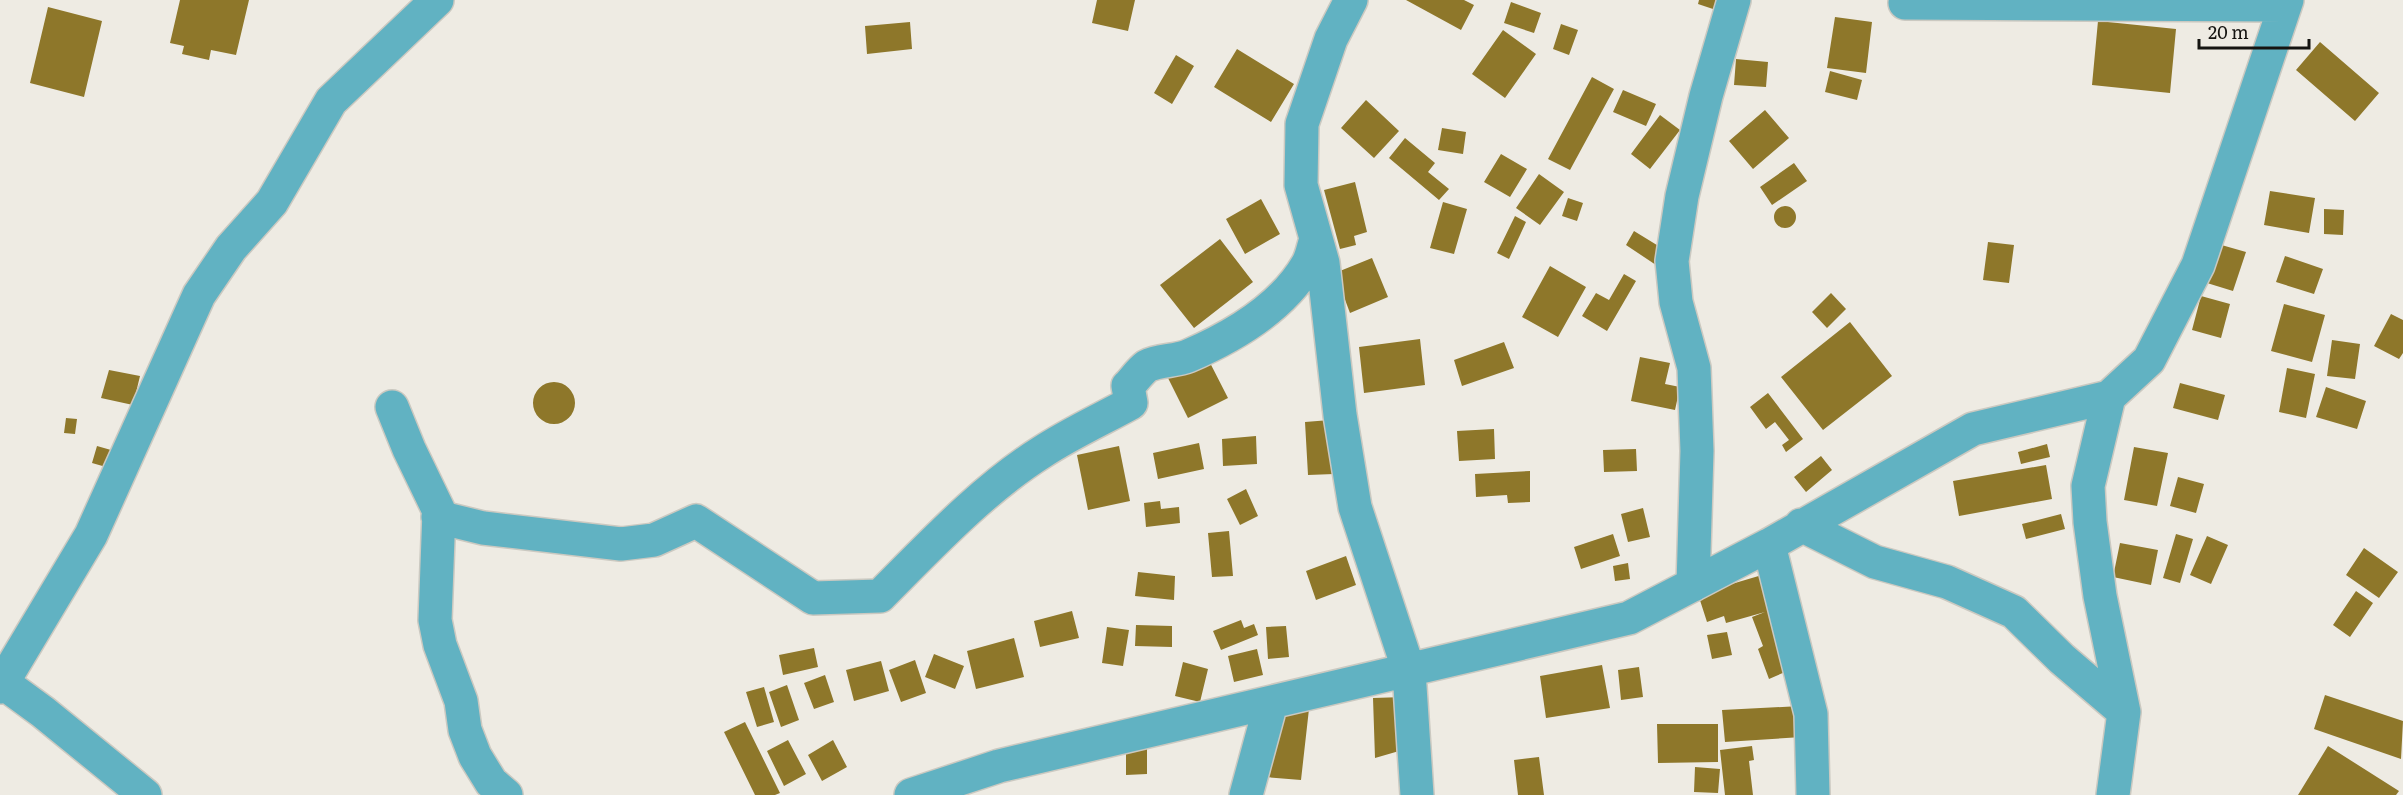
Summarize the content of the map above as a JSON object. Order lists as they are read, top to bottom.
{
  "scale_bar": "20 m"
}
